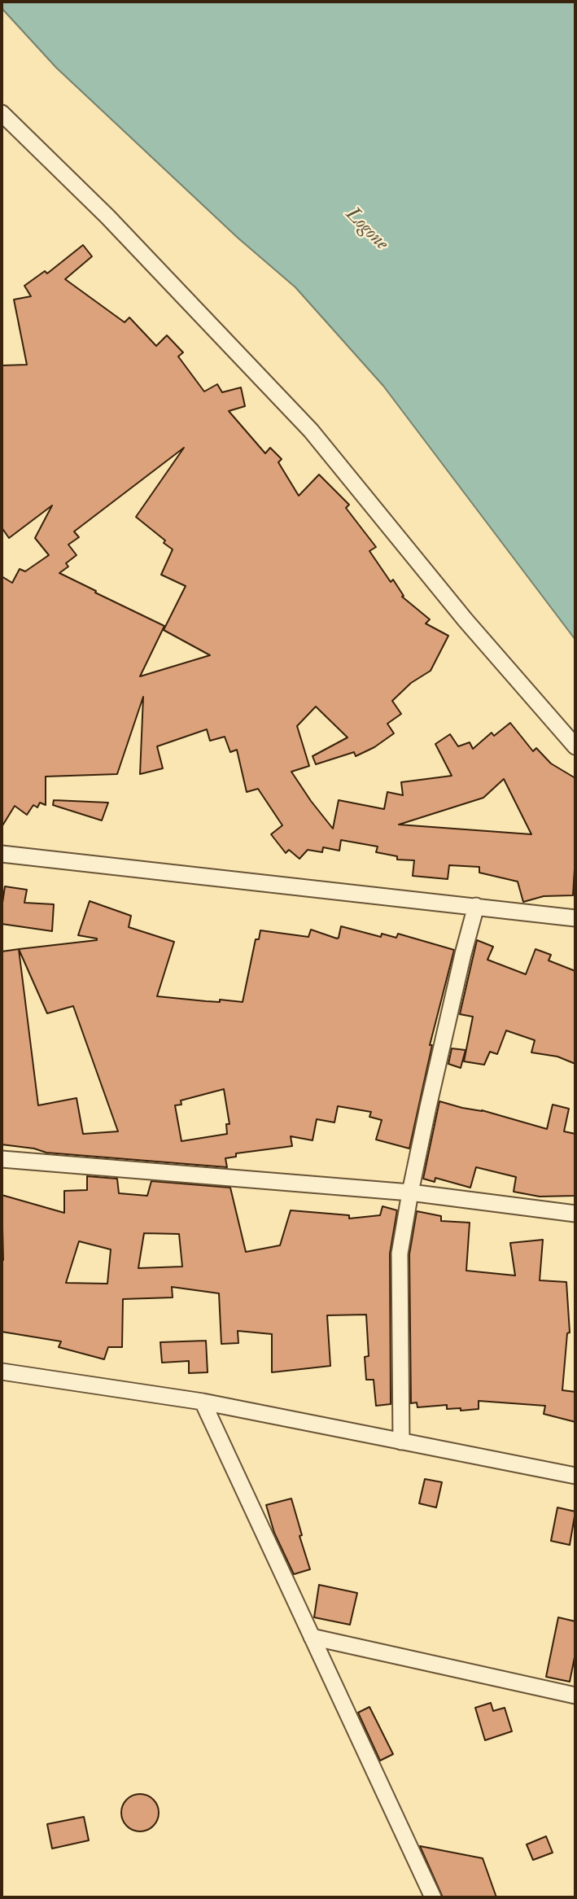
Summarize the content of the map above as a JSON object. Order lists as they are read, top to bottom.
{
  "water": ["Logone"]
}
